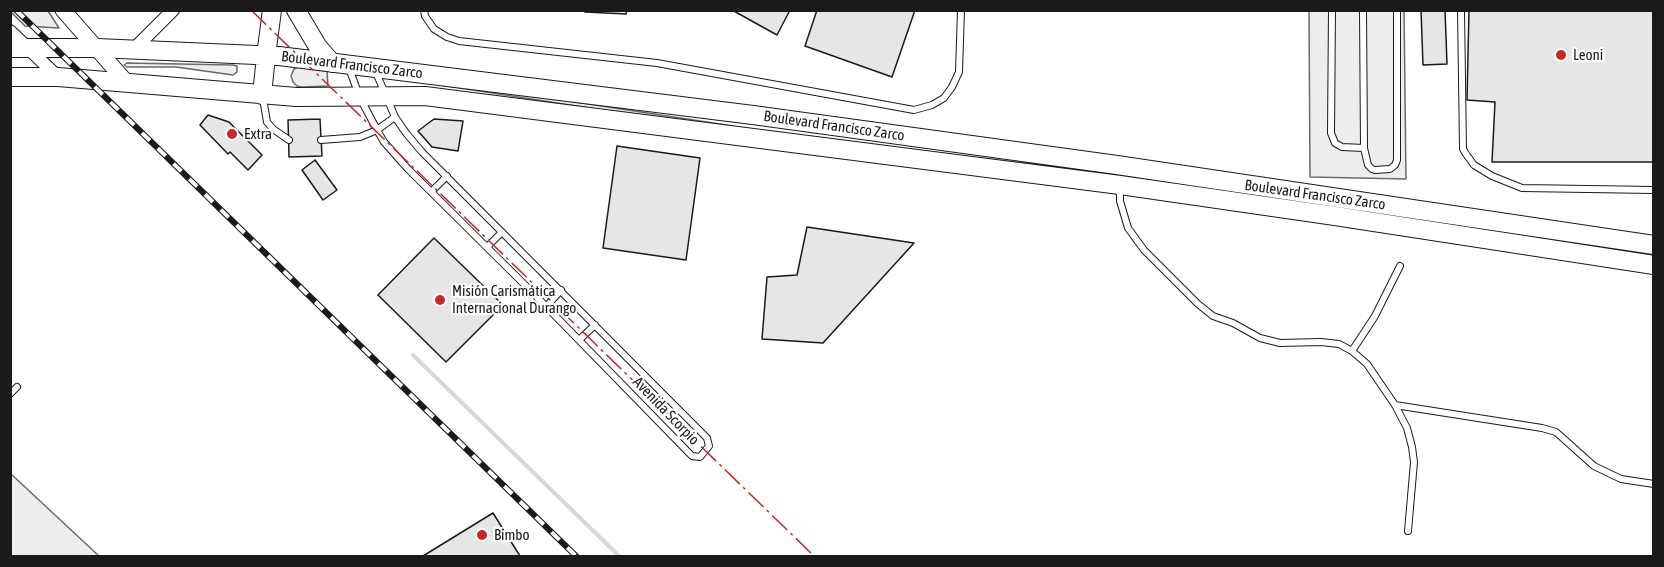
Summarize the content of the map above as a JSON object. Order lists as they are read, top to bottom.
{
  "streets": {
    "main road": ["Boulevard Francisco Zarco"],
    "lane": ["Avenida Scorpio"]
  },
  "crossings": [
    ["Boulevard Francisco Zarco", "Avenida Scorpio"]
  ],
  "places": [
    "Leoni",
    "Extra",
    "Misión Carismática Internacional Durango",
    "Bimbo"
  ]
}
